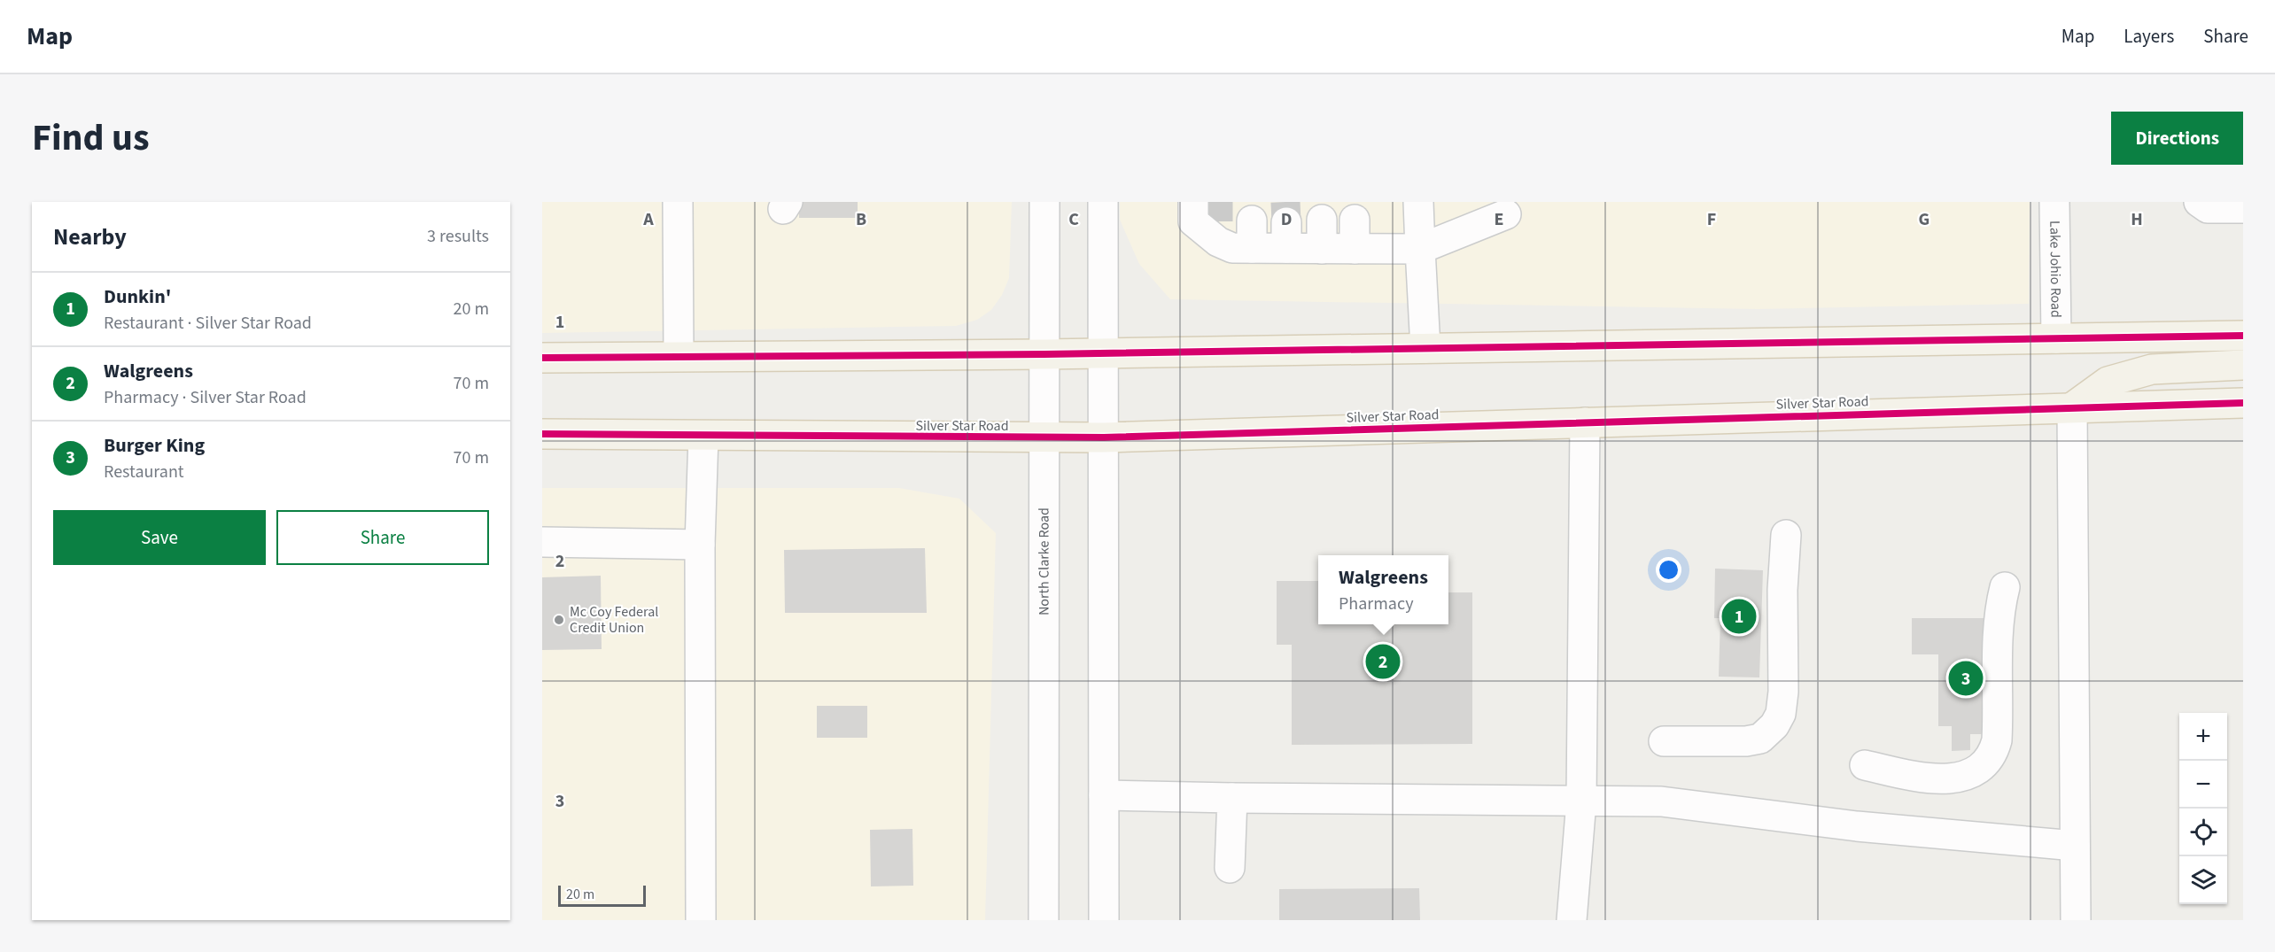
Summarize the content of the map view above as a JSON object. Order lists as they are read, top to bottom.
{
  "streets": {
    "main road": ["Silver Star Road"],
    "street": ["Lake Johio Road", "North Clarke Road"]
  },
  "crossings": [
    ["Silver Star Road", "North Clarke Road"]
  ],
  "places": ["Mc Coy Federal Credit Union"],
  "scale_bar": "20 m",
  "page": {
    "header": "Map",
    "nav": ["Map", "Layers", "Share"],
    "title": "Find us",
    "buttons": [
      "Directions",
      ["Save", "Share"]
    ],
    "heading": ["Nearby", "3 results"],
    "list": [
      {
        "mark": "1",
        "name": "Dunkin'",
        "note": "Restaurant · Silver Star Road",
        "value": "20 m"
      },
      {
        "mark": "2",
        "name": "Walgreens",
        "note": "Pharmacy · Silver Star Road",
        "value": "70 m"
      },
      {
        "mark": "3",
        "name": "Burger King",
        "note": "Restaurant",
        "value": "70 m"
      }
    ],
    "popup": ["Walgreens", "Pharmacy"],
    "pins": ["1", "2", "3"],
    "map_buttons": ["+", "−"],
    "scale": "20 m"
  },
  "grid": {
    "columns": [
      "A",
      "B",
      "C",
      "D",
      "E",
      "F",
      "G",
      "H"
    ],
    "rows": ["1", "2", "3"]
  }
}
